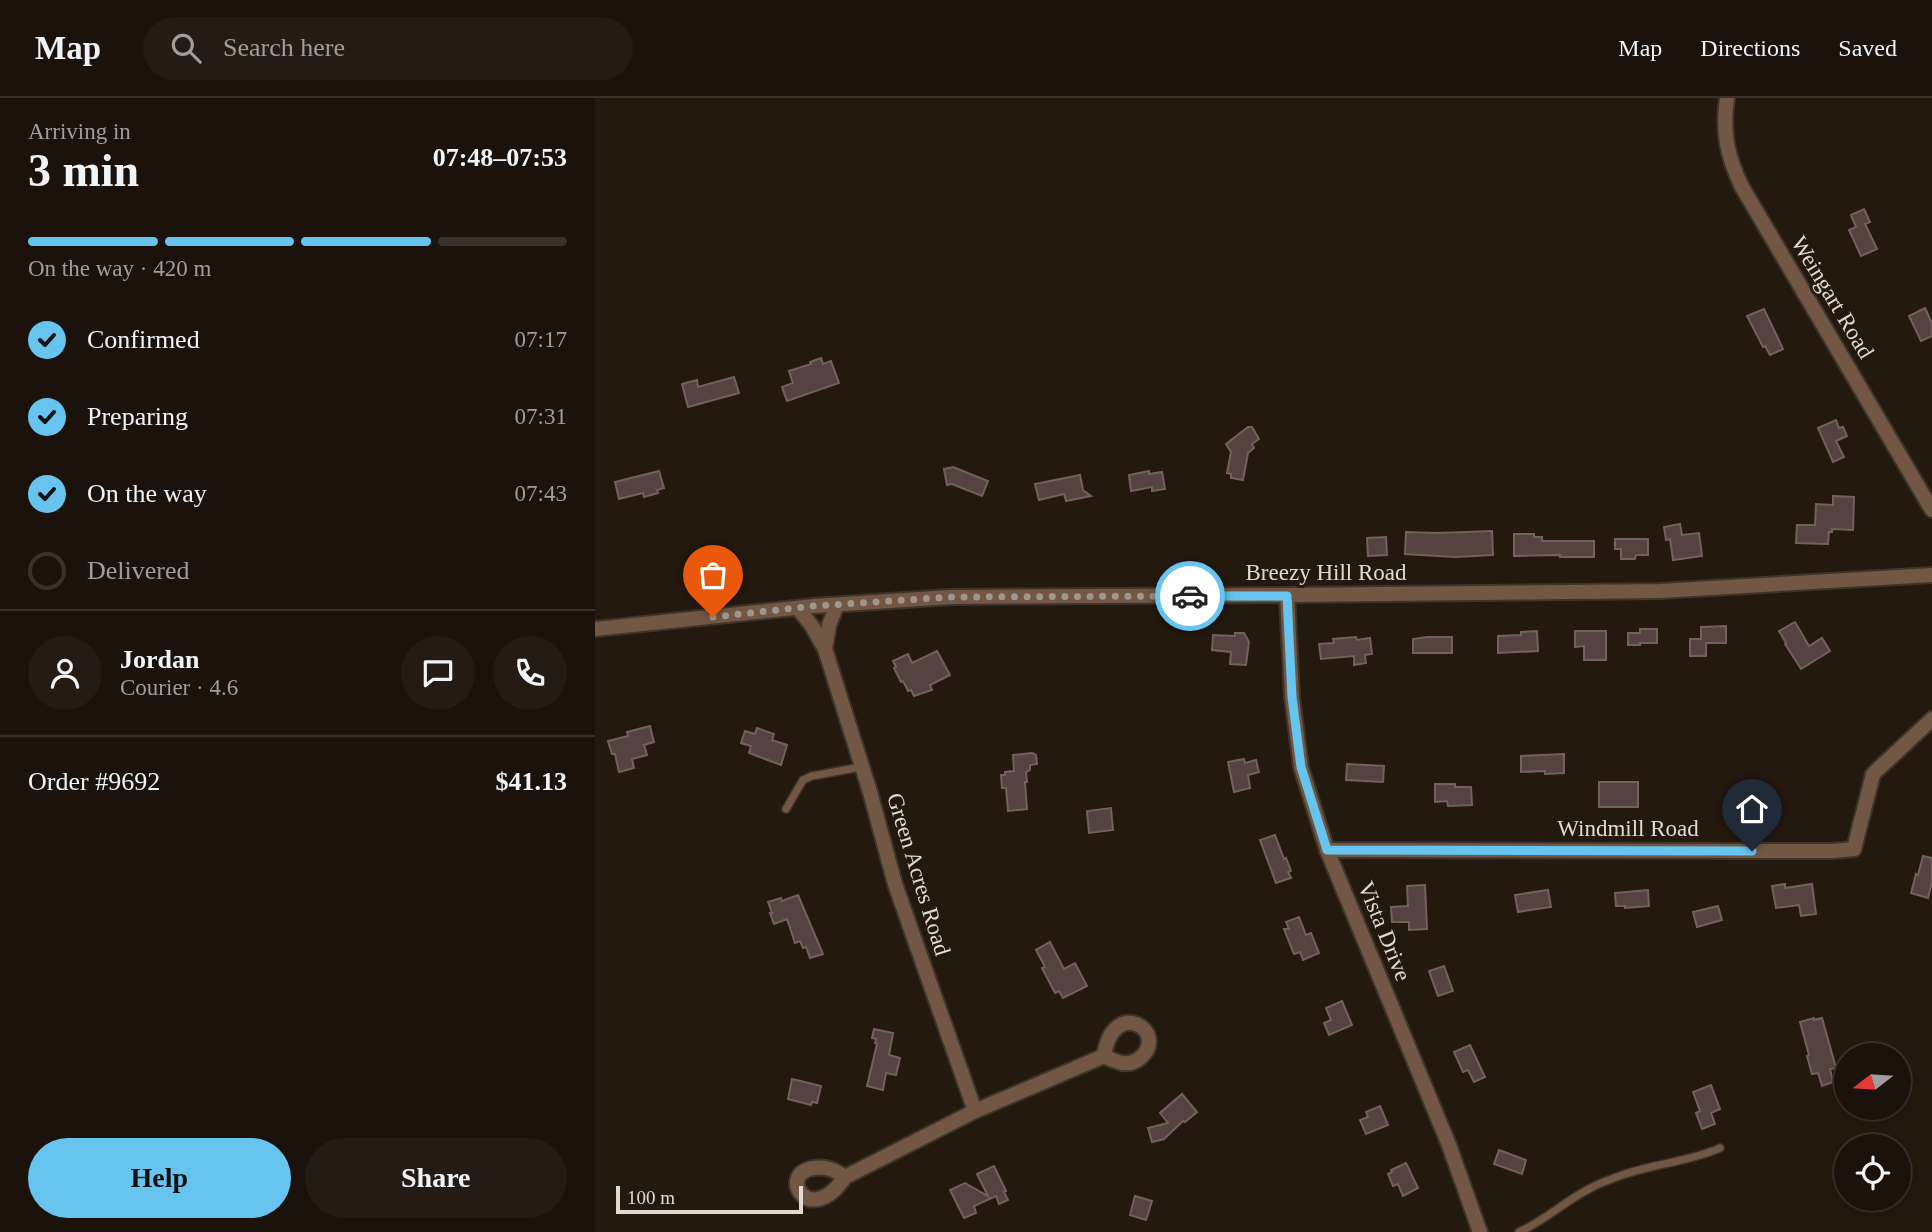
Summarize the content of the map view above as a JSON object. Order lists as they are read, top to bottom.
{
  "streets": {
    "street": [
      "Weingart Road",
      "Breezy Hill Road",
      "Windmill Road",
      "Green Acres Road",
      "Vista Drive"
    ]
  },
  "crossings": [
    ["Breezy Hill Road", "Green Acres Road"],
    ["Breezy Hill Road", "Vista Drive"],
    ["Windmill Road", "Vista Drive"]
  ],
  "scale_bar": "100 m",
  "north": "left",
  "page": {
    "header": "Map",
    "search": "Search here",
    "nav": ["Map", "Directions", "Saved"],
    "heading": ["3 min", "Arriving in", "07:48–07:53"],
    "panel": [
      "Jordan",
      "Courier · 4.6",
      "Order #9692",
      "$41.13"
    ],
    "bar": "On the way · 420 m",
    "list": [
      ["Confirmed", "07:17"],
      ["Preparing", "07:31"],
      ["On the way", "07:43"],
      "Delivered"
    ],
    "buttons": ["Help", "Share"],
    "scale": "100 m"
  }
}
